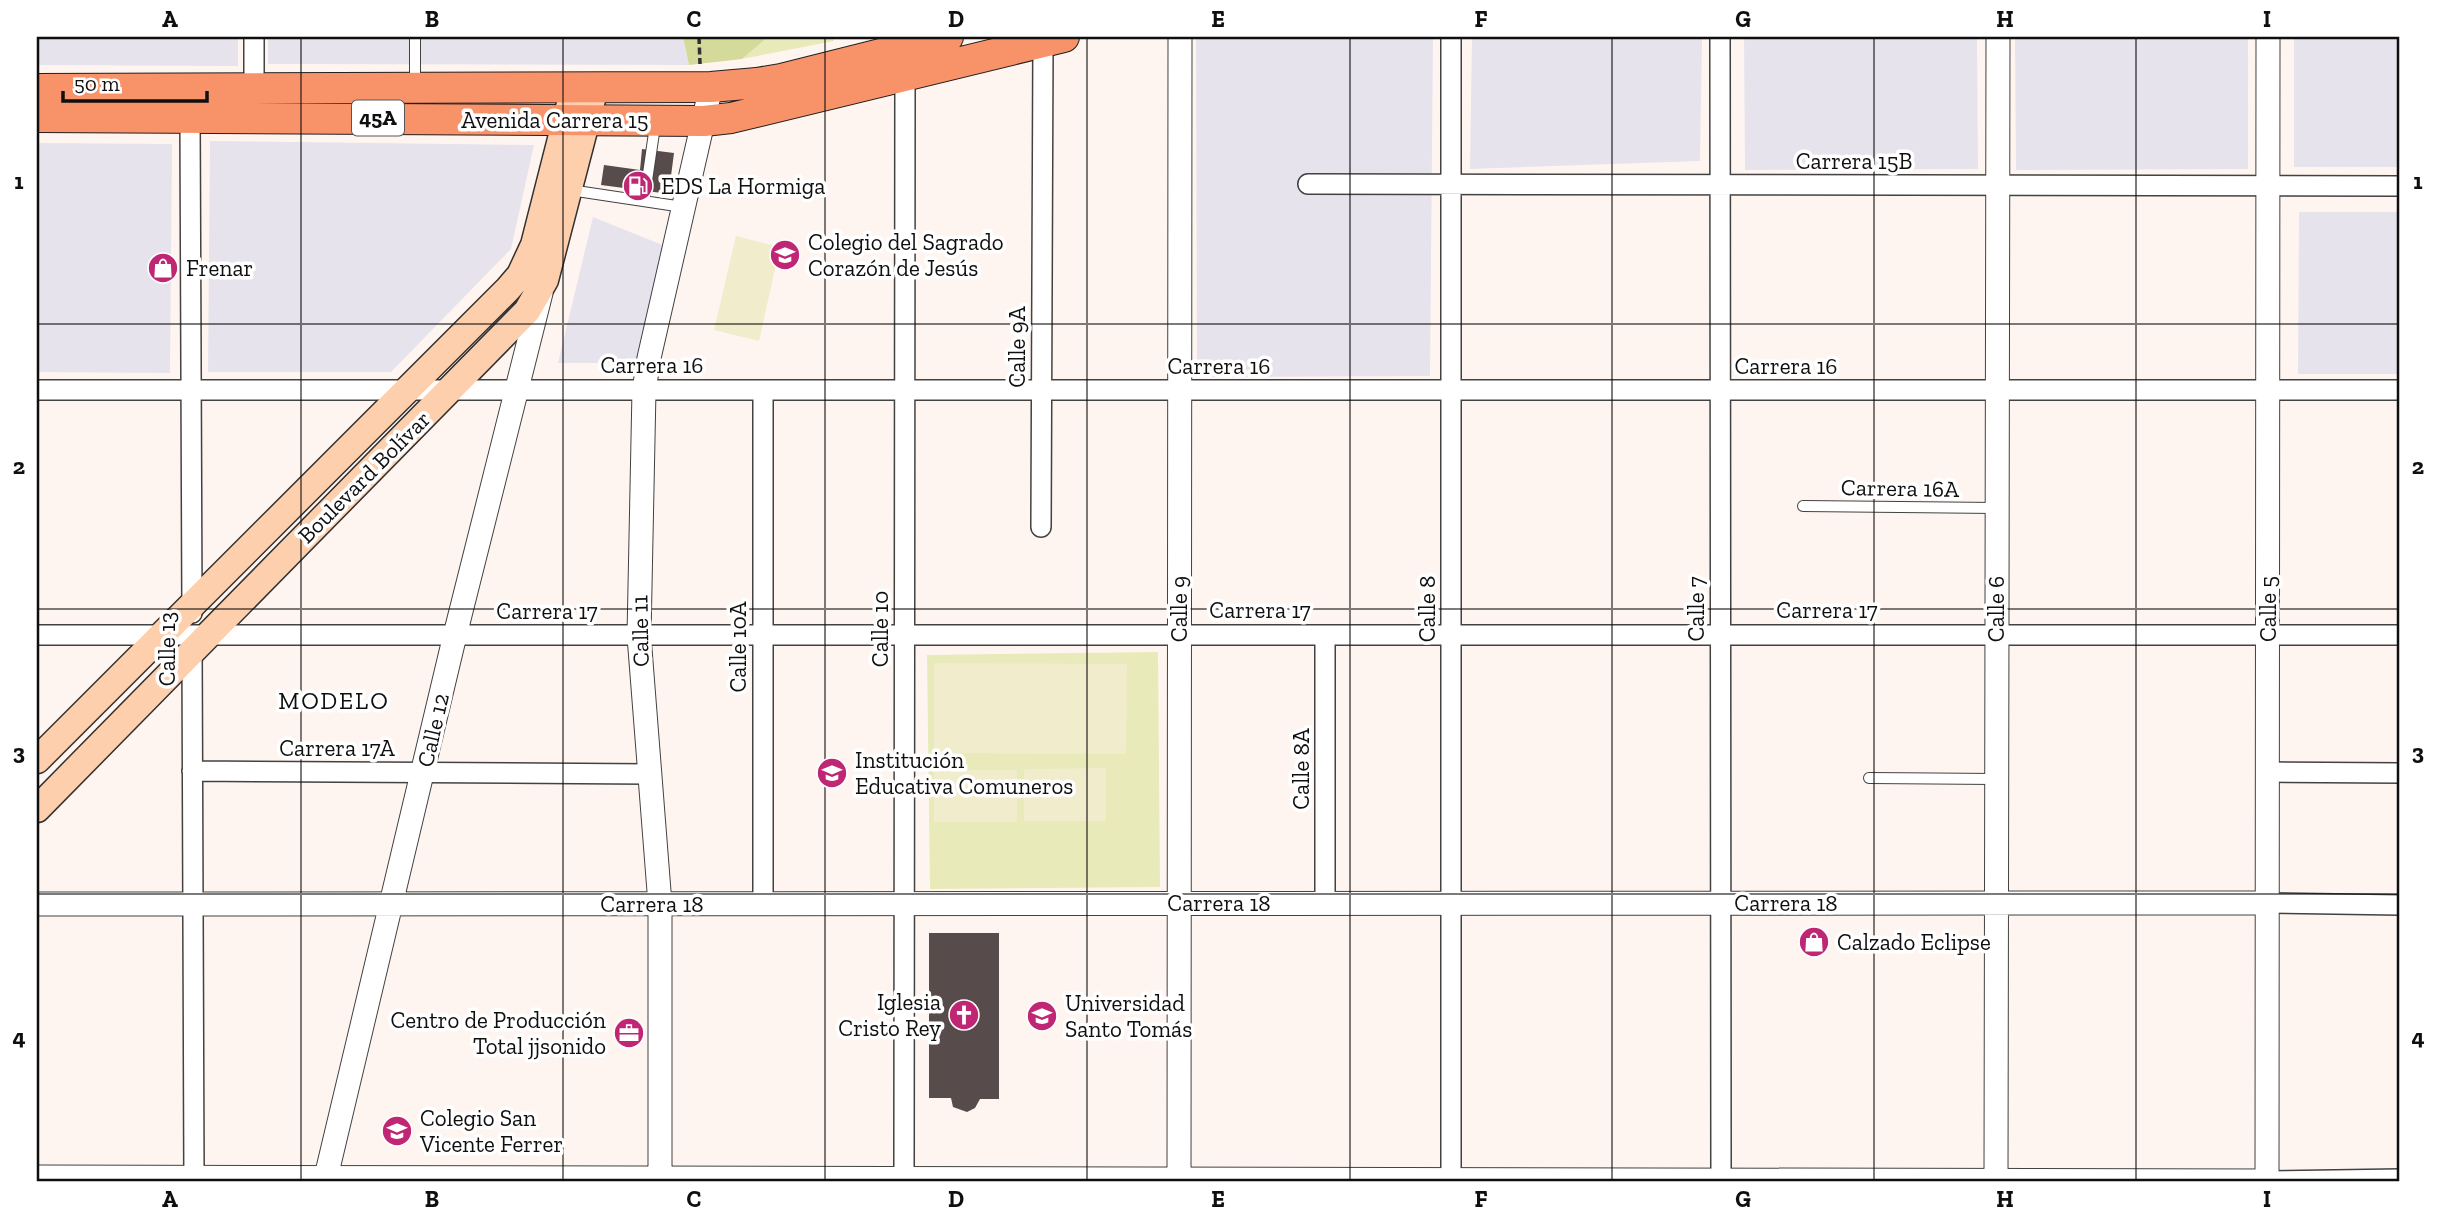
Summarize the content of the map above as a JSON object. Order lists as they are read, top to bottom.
{
  "streets": {
    "main road": ["45A", "Avenida Carrera 15", "Boulevard Bolívar"],
    "street": [
      "Carrera 15B",
      "Calle 9A",
      "Carrera 16",
      "Calle 9",
      "Calle 8",
      "Calle 7",
      "Calle 6",
      "Calle 5",
      "Carrera 17",
      "Calle 10",
      "Calle 11",
      "Calle 10A",
      "Calle 13",
      "Calle 12",
      "Carrera 17A",
      "Calle 8A",
      "Carrera 18"
    ],
    "lane": ["Carrera 16A"]
  },
  "crossings": [
    ["Avenida Carrera 15", "Calle 9A"],
    ["Avenida Carrera 15", "Boulevard Bolívar"],
    ["Avenida Carrera 15", "Calle 10"],
    ["Avenida Carrera 15", "Calle 11"],
    ["Avenida Carrera 15", "Calle 13"],
    ["Carrera 15B", "Calle 8"],
    ["Carrera 15B", "Calle 7"],
    ["Carrera 15B", "Calle 6"],
    ["Carrera 15B", "Calle 5"],
    ["Calle 9A", "Carrera 16"],
    ["Carrera 16", "Boulevard Bolívar"],
    ["Carrera 16", "Calle 9"],
    ["Carrera 16", "Calle 8"],
    ["Carrera 16", "Calle 7"],
    ["Carrera 16", "Calle 6"],
    ["Carrera 16", "Calle 5"],
    ["Carrera 16", "Calle 10"],
    ["Carrera 16", "Calle 11"],
    ["Carrera 16", "Calle 10A"],
    ["Carrera 16", "Calle 13"],
    ["Carrera 16", "Calle 12"],
    ["Boulevard Bolívar", "Carrera 17"],
    ["Boulevard Bolívar", "Calle 13"],
    ["Boulevard Bolívar", "Calle 12"],
    ["Carrera 16A", "Calle 6"],
    ["Calle 9", "Carrera 17"],
    ["Calle 9", "Carrera 18"],
    ["Calle 8", "Carrera 17"],
    ["Calle 8", "Carrera 18"],
    ["Calle 7", "Carrera 17"],
    ["Calle 7", "Carrera 18"],
    ["Calle 6", "Carrera 17"],
    ["Calle 6", "Carrera 18"],
    ["Calle 5", "Carrera 17"],
    ["Calle 5", "Carrera 18"],
    ["Carrera 17", "Calle 10"],
    ["Carrera 17", "Calle 11"],
    ["Carrera 17", "Calle 10A"],
    ["Carrera 17", "Calle 13"],
    ["Carrera 17", "Calle 12"],
    ["Carrera 17", "Calle 8A"],
    ["Calle 10", "Carrera 18"],
    ["Calle 11", "Carrera 17A"],
    ["Calle 11", "Carrera 18"],
    ["Calle 10A", "Carrera 18"],
    ["Calle 13", "Carrera 17A"],
    ["Calle 13", "Carrera 18"],
    ["Calle 12", "Carrera 17A"],
    ["Calle 12", "Carrera 18"],
    ["Calle 8A", "Carrera 18"]
  ],
  "districts": ["MODELO"],
  "places": {
    "fuel station": ["EDS La Hormiga"],
    "school or university": [
      "Colegio del Sagrado Corazón de Jesús",
      "Institución Educativa Comuneros",
      "Universidad Santo Tomás",
      "Colegio San Vicente Ferrer"
    ],
    "shop": ["Frenar", "Calzado Eclipse"],
    "church": ["Iglesia Cristo Rey"],
    "office": ["Centro de Producción Total jjsonido"]
  },
  "scale_bar": "50 m",
  "grid": {
    "columns": [
      "A",
      "B",
      "C",
      "D",
      "E",
      "F",
      "G",
      "H",
      "I"
    ],
    "rows": [
      "1",
      "2",
      "3",
      "4"
    ]
  }
}
